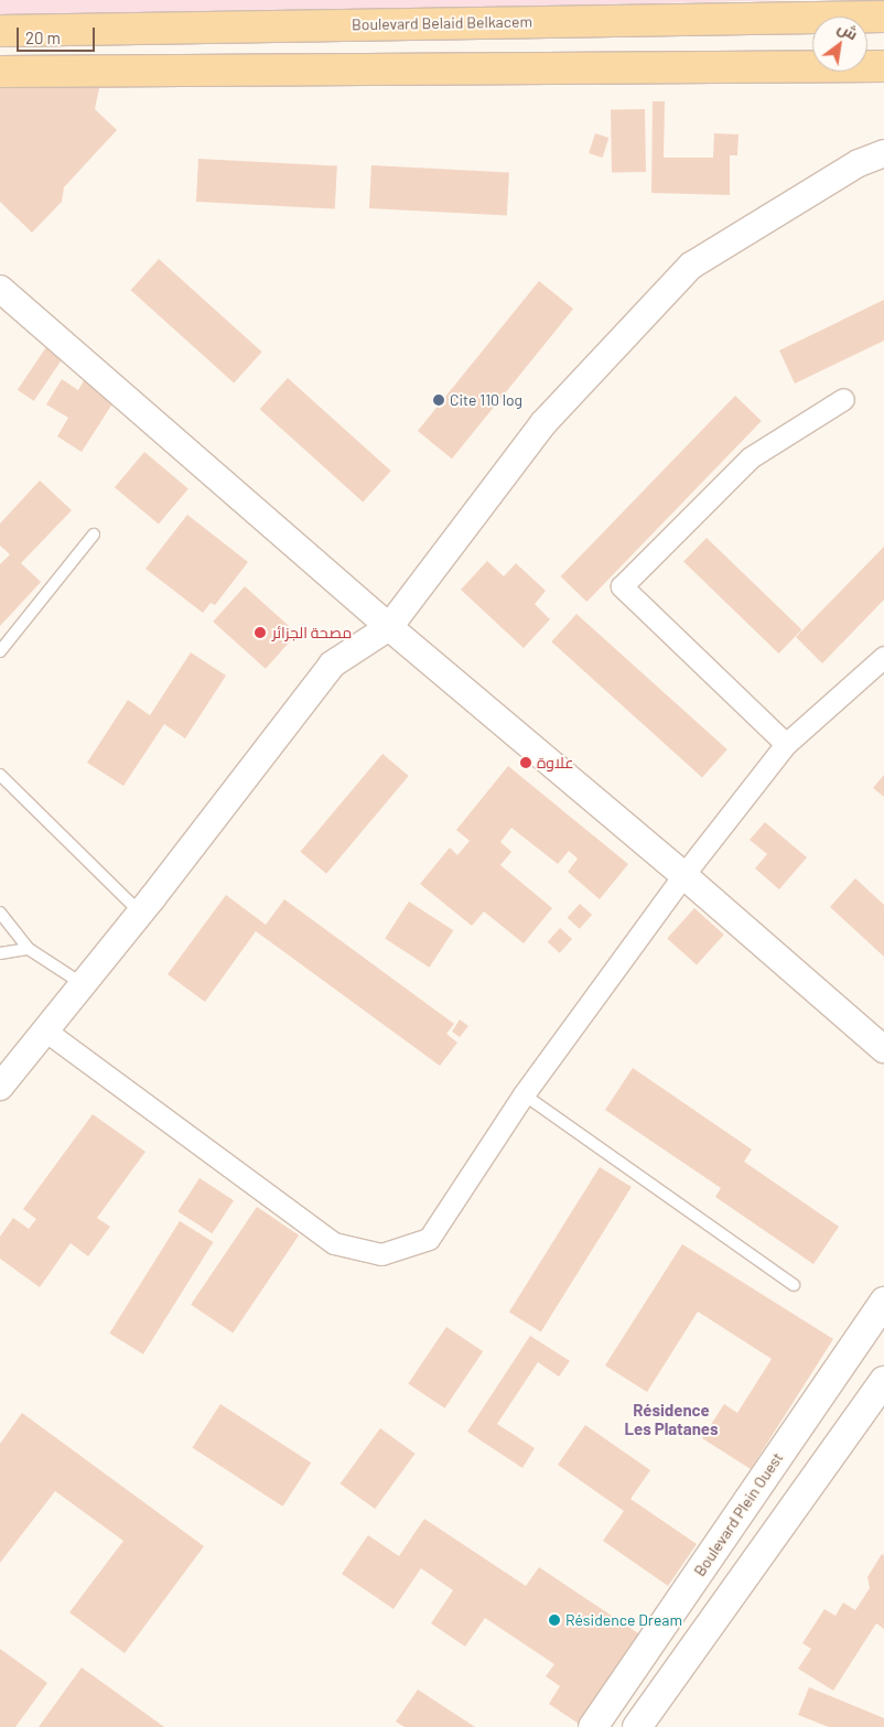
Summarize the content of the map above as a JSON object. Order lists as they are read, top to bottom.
{
  "streets": {
    "main road": ["Boulevard Belaid Belkacem", "Boulevard Plein Ouest"]
  },
  "districts": ["Résidence Les Platanes"],
  "places": [
    "Cite 110 log",
    "مصحة الجزائر",
    "علاوة",
    "Résidence Dream"
  ],
  "scale_bar": "20 m",
  "north": "top right"
}
